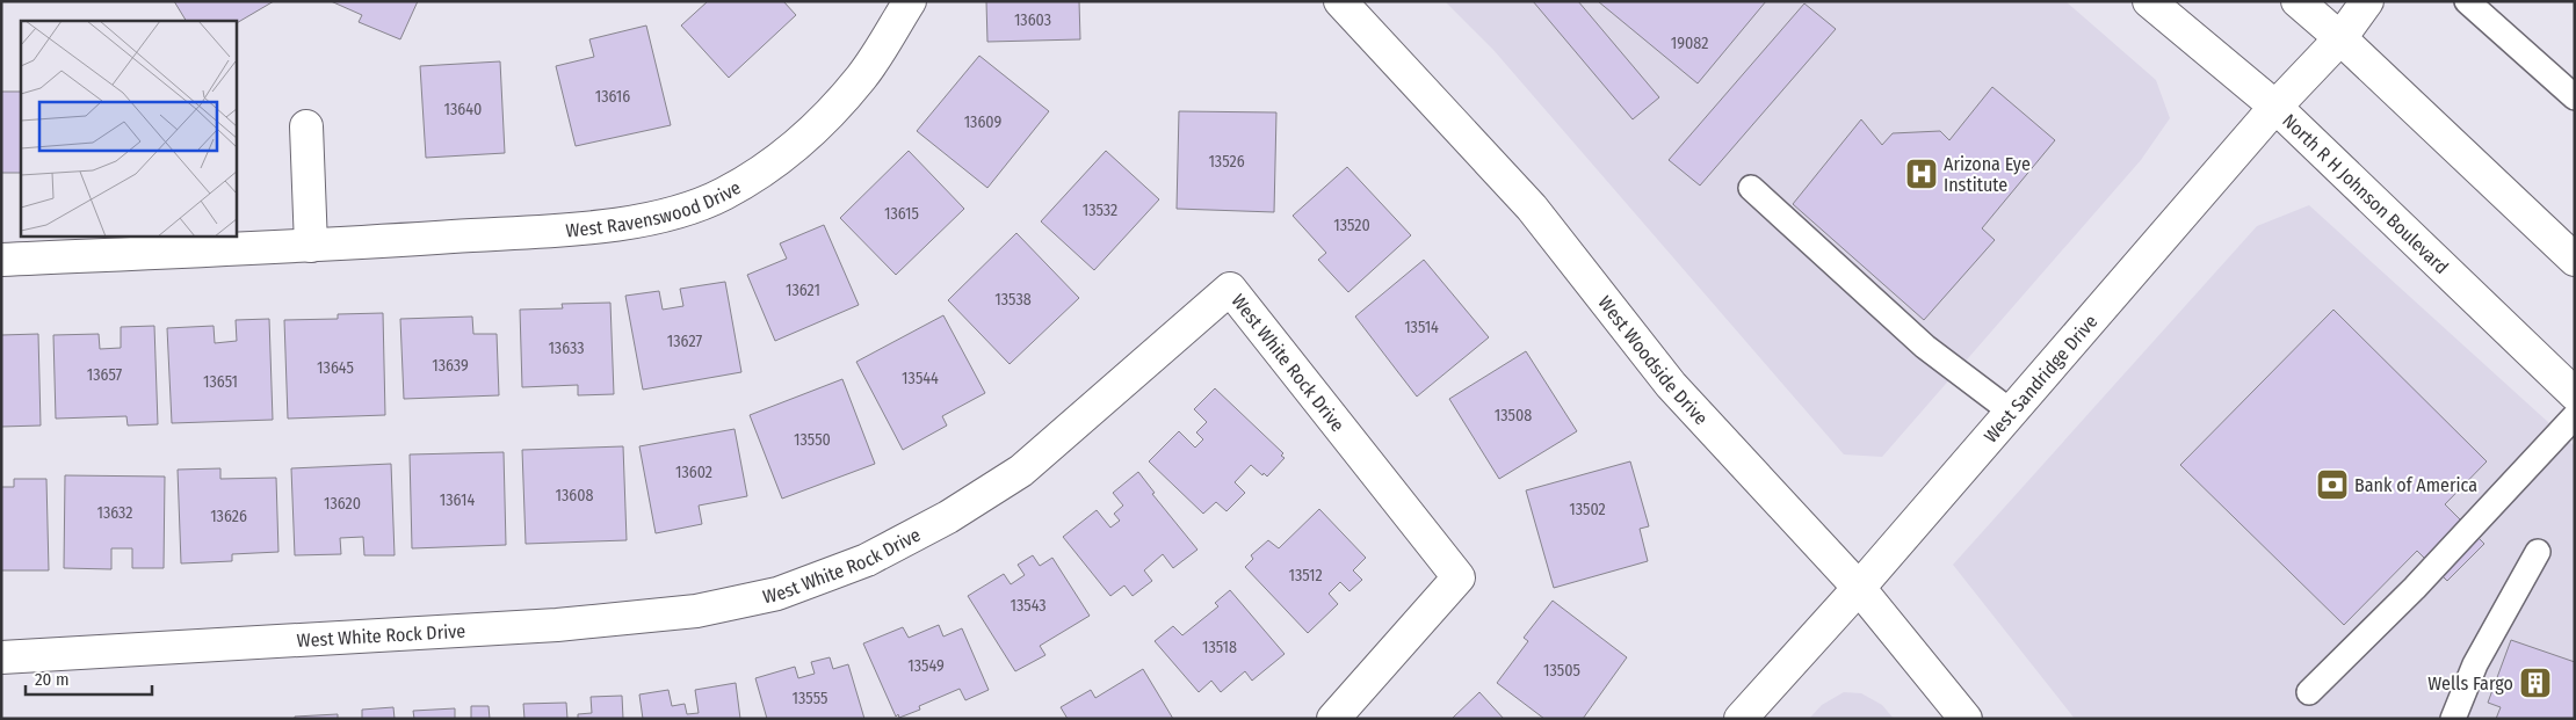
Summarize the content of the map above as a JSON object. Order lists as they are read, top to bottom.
{
  "streets": {
    "street": [
      "North R H Johnson Boulevard",
      "West Ravenswood Drive",
      "West Woodside Drive",
      "West White Rock Drive",
      "West Sandridge Drive"
    ]
  },
  "crossings": [
    ["North R H Johnson Boulevard", "West Sandridge Drive"],
    ["West Woodside Drive", "West Sandridge Drive"]
  ],
  "places": {
    "hospital": ["Arizona Eye Institute"],
    "bank": ["Bank of America"],
    "building": ["Wells Fargo"]
  },
  "house_numbers": [
    "13603",
    "19082",
    "13616",
    "13640",
    "13609",
    "13526",
    "13532",
    "13615",
    "13520",
    "13621",
    "13538",
    "13514",
    "13627",
    "13633",
    "13639",
    "13645",
    "13657",
    "13544",
    "13651",
    "13508",
    "13550",
    "13602",
    "13608",
    "13614",
    "13620",
    "13502",
    "13632",
    "13626",
    "13512",
    "13543",
    "13518",
    "13549",
    "13505",
    "13555"
  ],
  "scale_bar": "20 m"
}
